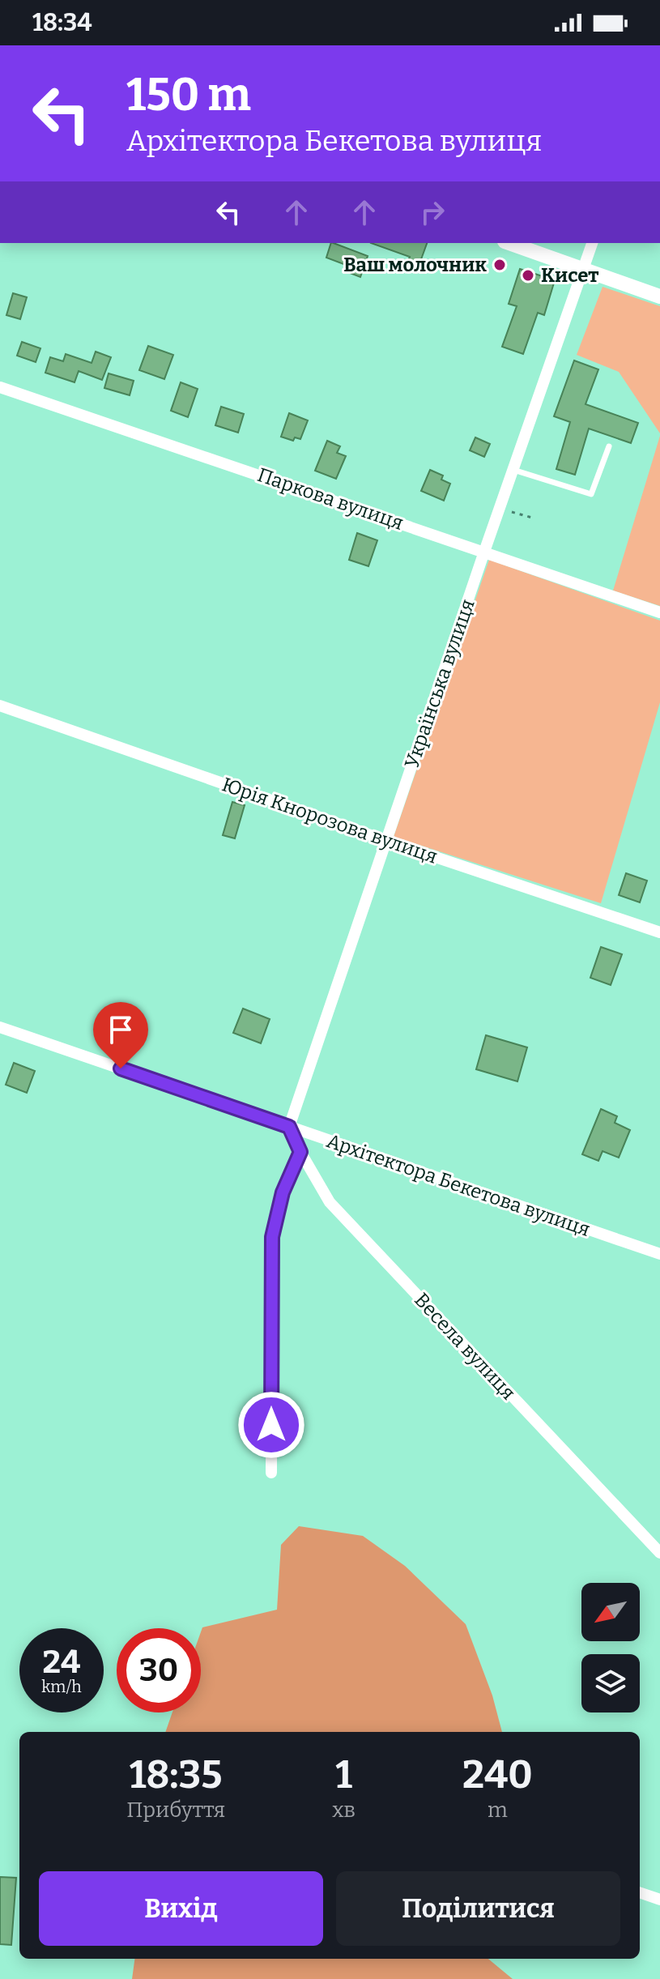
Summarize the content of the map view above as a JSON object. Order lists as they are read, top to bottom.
{
  "streets": {
    "street": [
      "Паркова вулиця",
      "Українська вулиця",
      "Юрія Кнорозова вулиця",
      "Архітектора Бекетова вулиця",
      "Весела вулиця"
    ]
  },
  "crossings": [
    ["Паркова вулиця", "Українська вулиця"],
    ["Українська вулиця", "Юрія Кнорозова вулиця"],
    ["Українська вулиця", "Архітектора Бекетова вулиця"],
    ["Українська вулиця", "Весела вулиця"],
    ["Архітектора Бекетова вулиця", "Весела вулиця"]
  ],
  "places": ["Ваш молочник", "Кисет"],
  "north": "bottom left",
  "page": {
    "status": "18:34",
    "turn": ["150 m", "Архітектора Бекетова вулиця"],
    "speed": "24 km/h",
    "limit": "30",
    "eta": [
      "18:35",
      "Прибуття",
      "1",
      "хв",
      "240",
      "m"
    ],
    "buttons": ["Вихід", "Поділитися"]
  }
}
